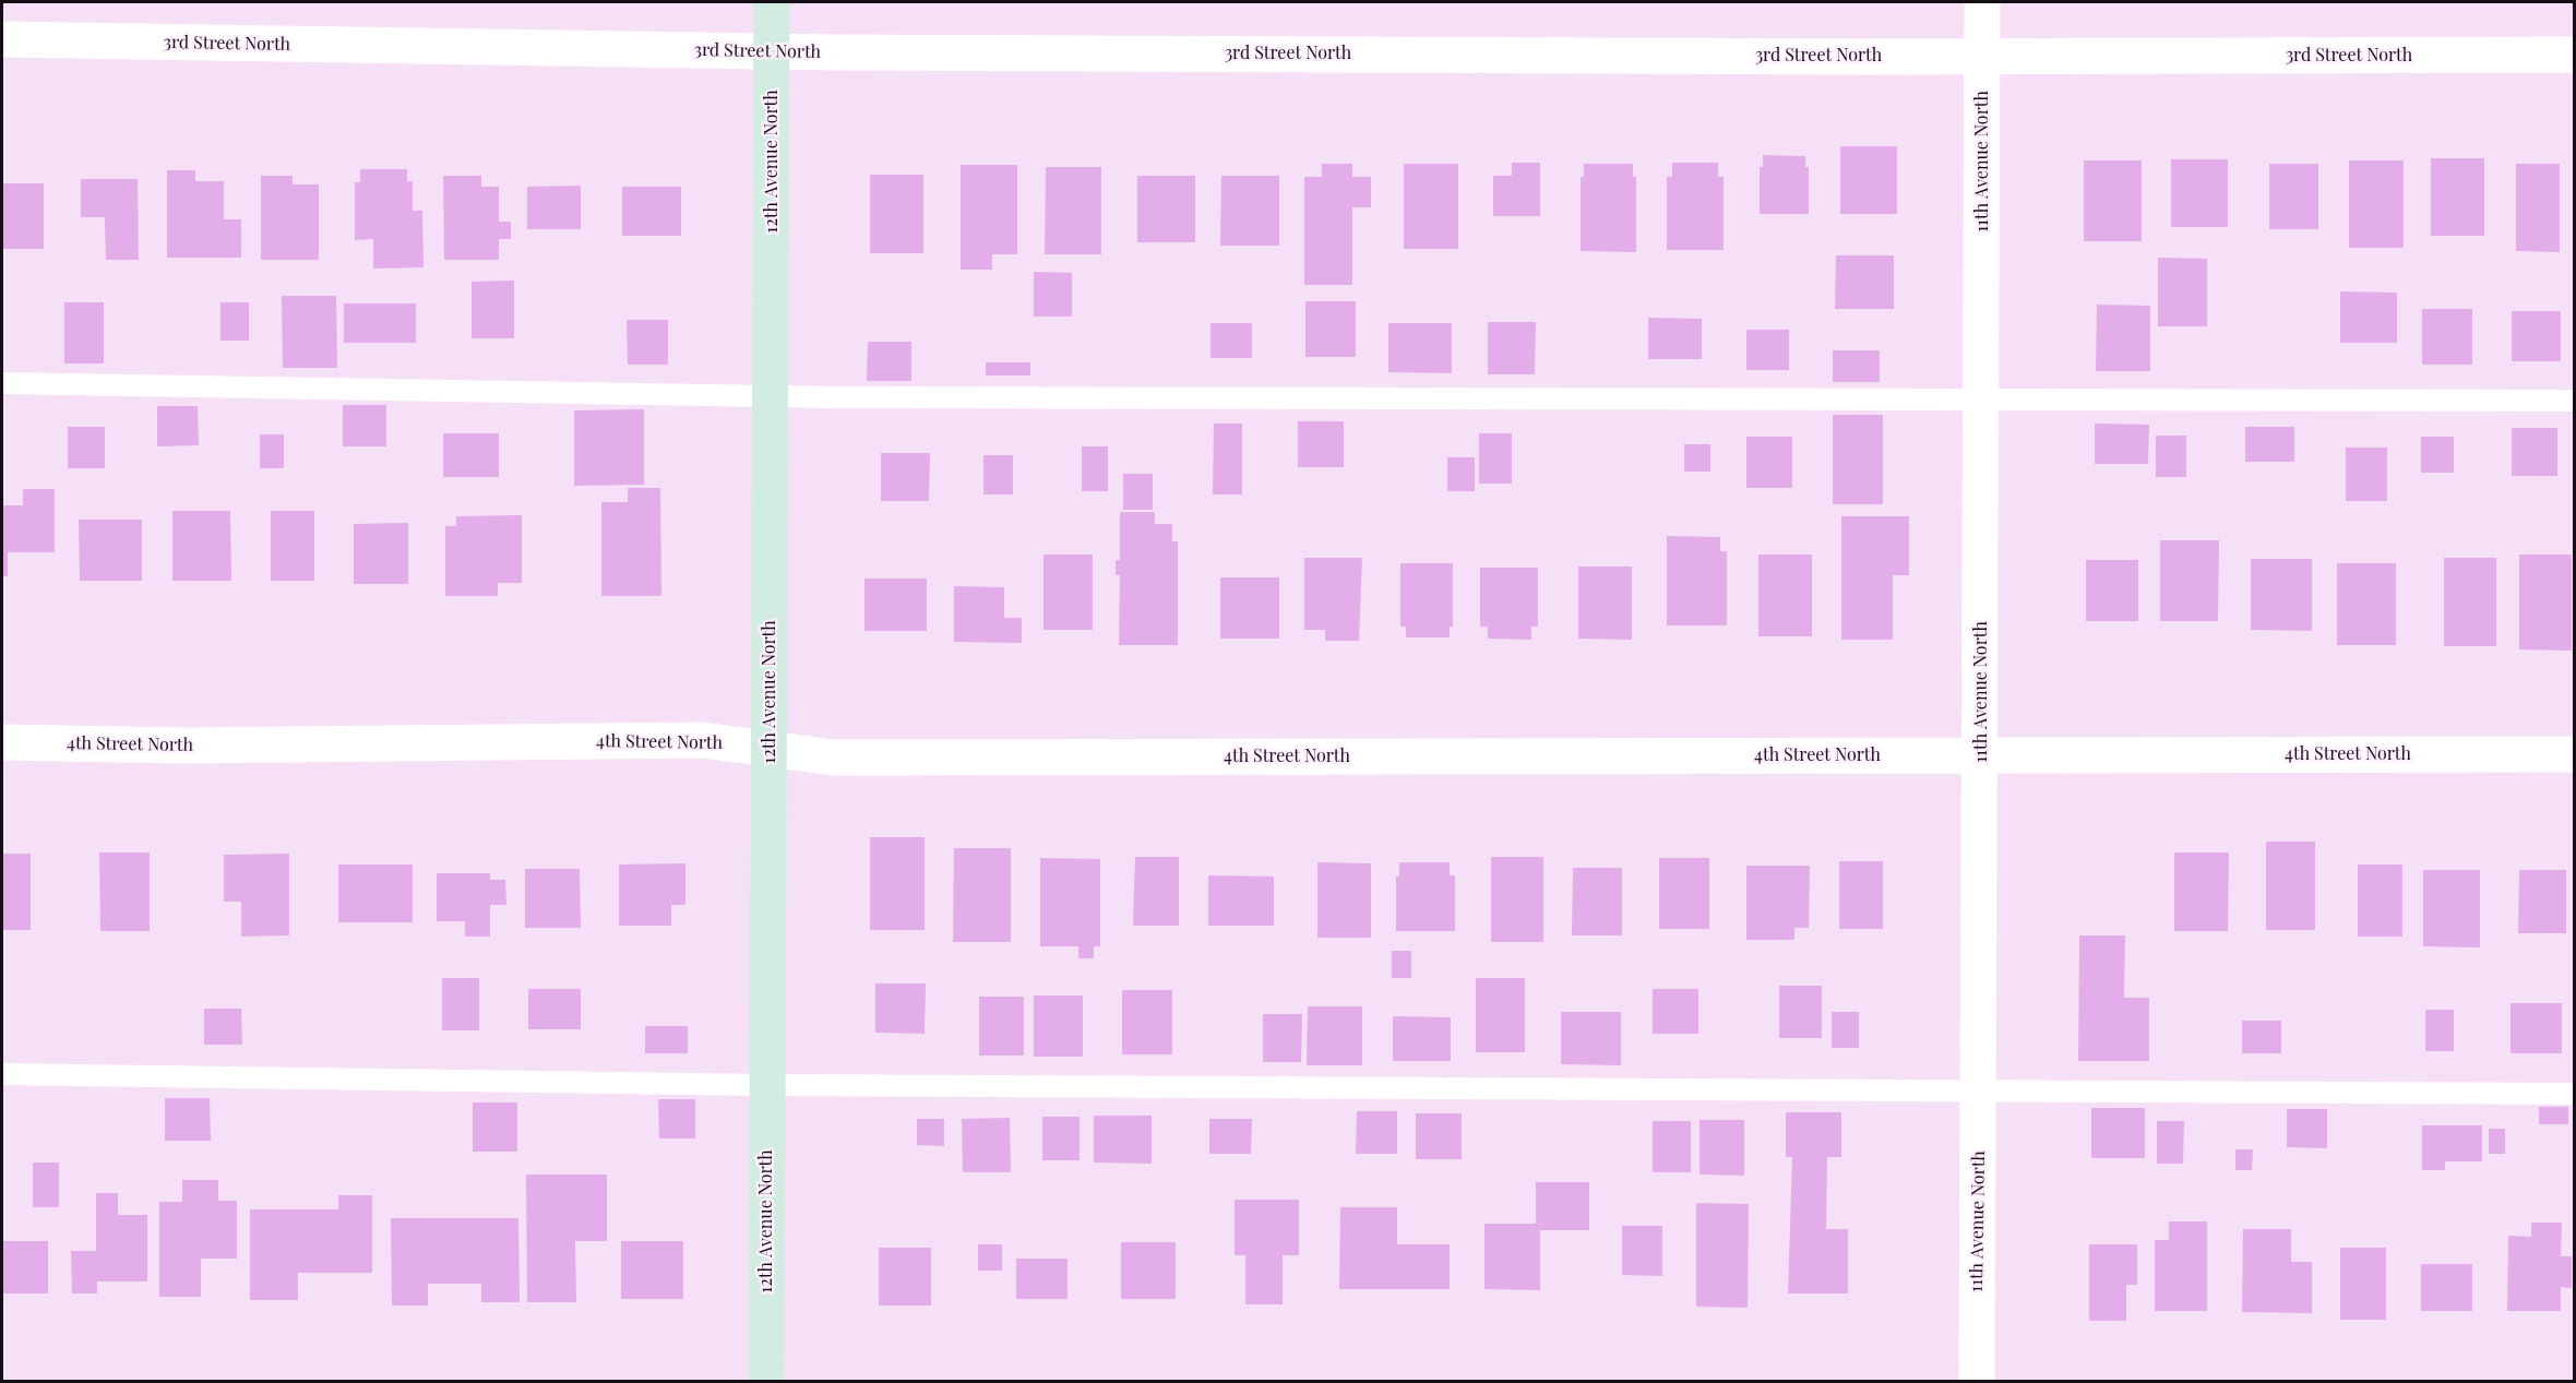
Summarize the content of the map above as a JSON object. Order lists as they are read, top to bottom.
{
  "streets": {
    "main road": ["12th Avenue North"],
    "street": ["3rd Street North", "11th Avenue North", "4th Street North"]
  },
  "crossings": [
    ["3rd Street North", "12th Avenue North"],
    ["3rd Street North", "11th Avenue North"],
    ["12th Avenue North", "4th Street North"],
    ["11th Avenue North", "4th Street North"]
  ]
}
